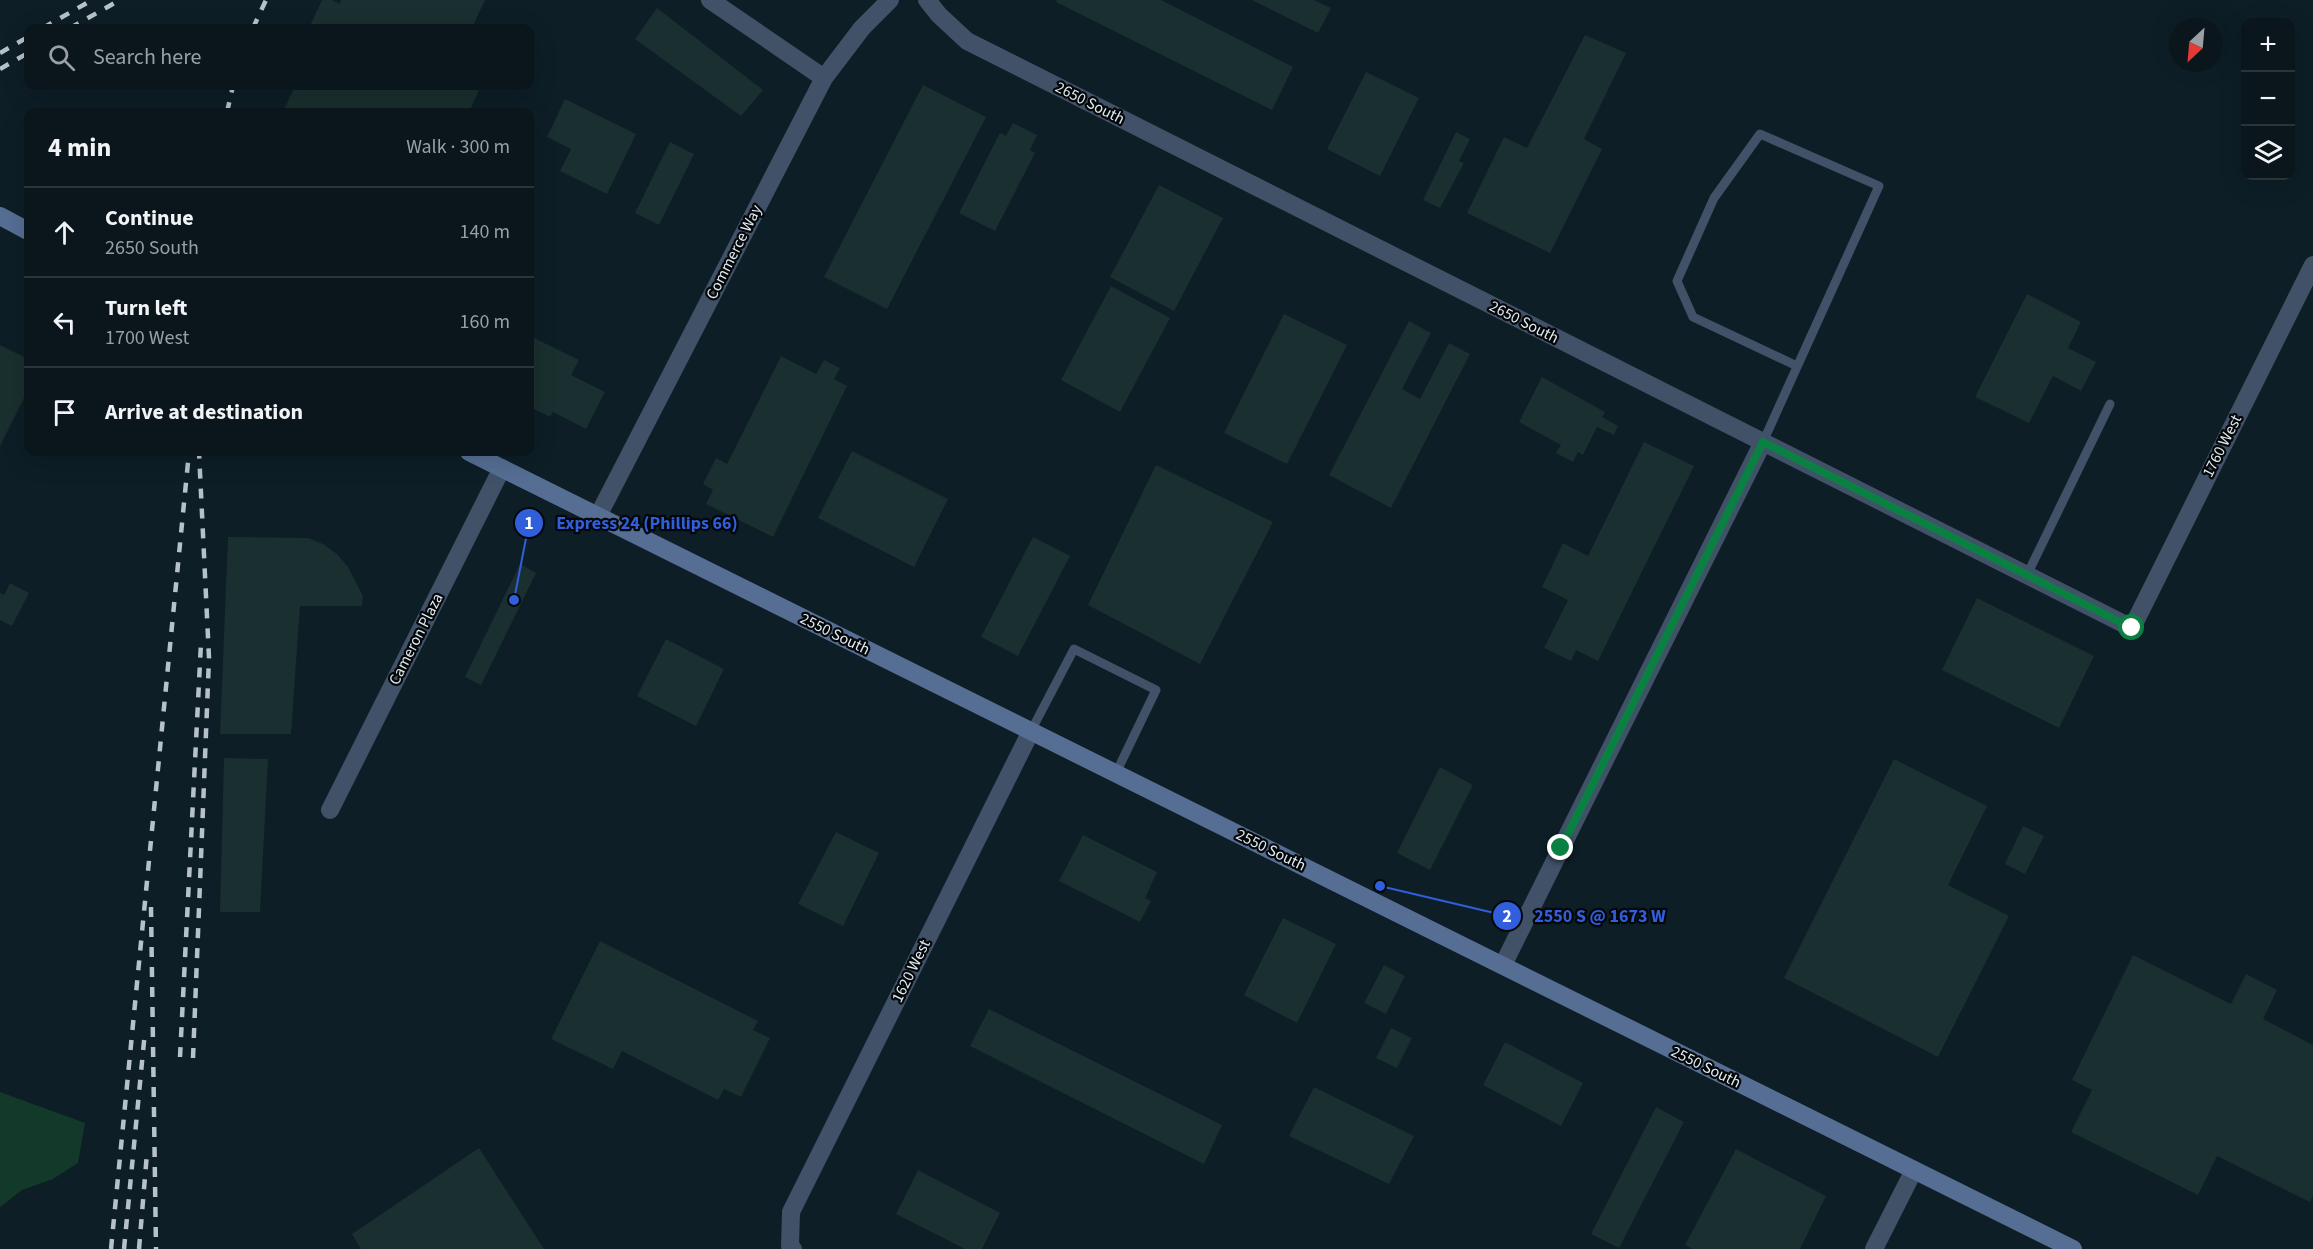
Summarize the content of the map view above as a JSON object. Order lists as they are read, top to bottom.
{
  "streets": {
    "main road": ["2550 South"],
    "street": [
      "2650 South",
      "Commerce Way",
      "1760 West",
      "Cameron Plaza",
      "1620 West"
    ]
  },
  "crossings": [
    ["2650 South", "1760 West"],
    ["Commerce Way", "2550 South"],
    ["2550 South", "Cameron Plaza"],
    ["2550 South", "1620 West"]
  ],
  "places": ["Express 24 (Phillips 66)", "2550 S @ 1673 W"],
  "north": "bottom left",
  "page": {
    "map_buttons": ["+", "−"],
    "search": "Search here",
    "heading": ["4 min", "Walk · 300 m"],
    "list": [
      ["Continue", "2650 South", "140 m"],
      ["Turn left", "1700 West", "160 m"],
      "Arrive at destination"
    ]
  }
}
